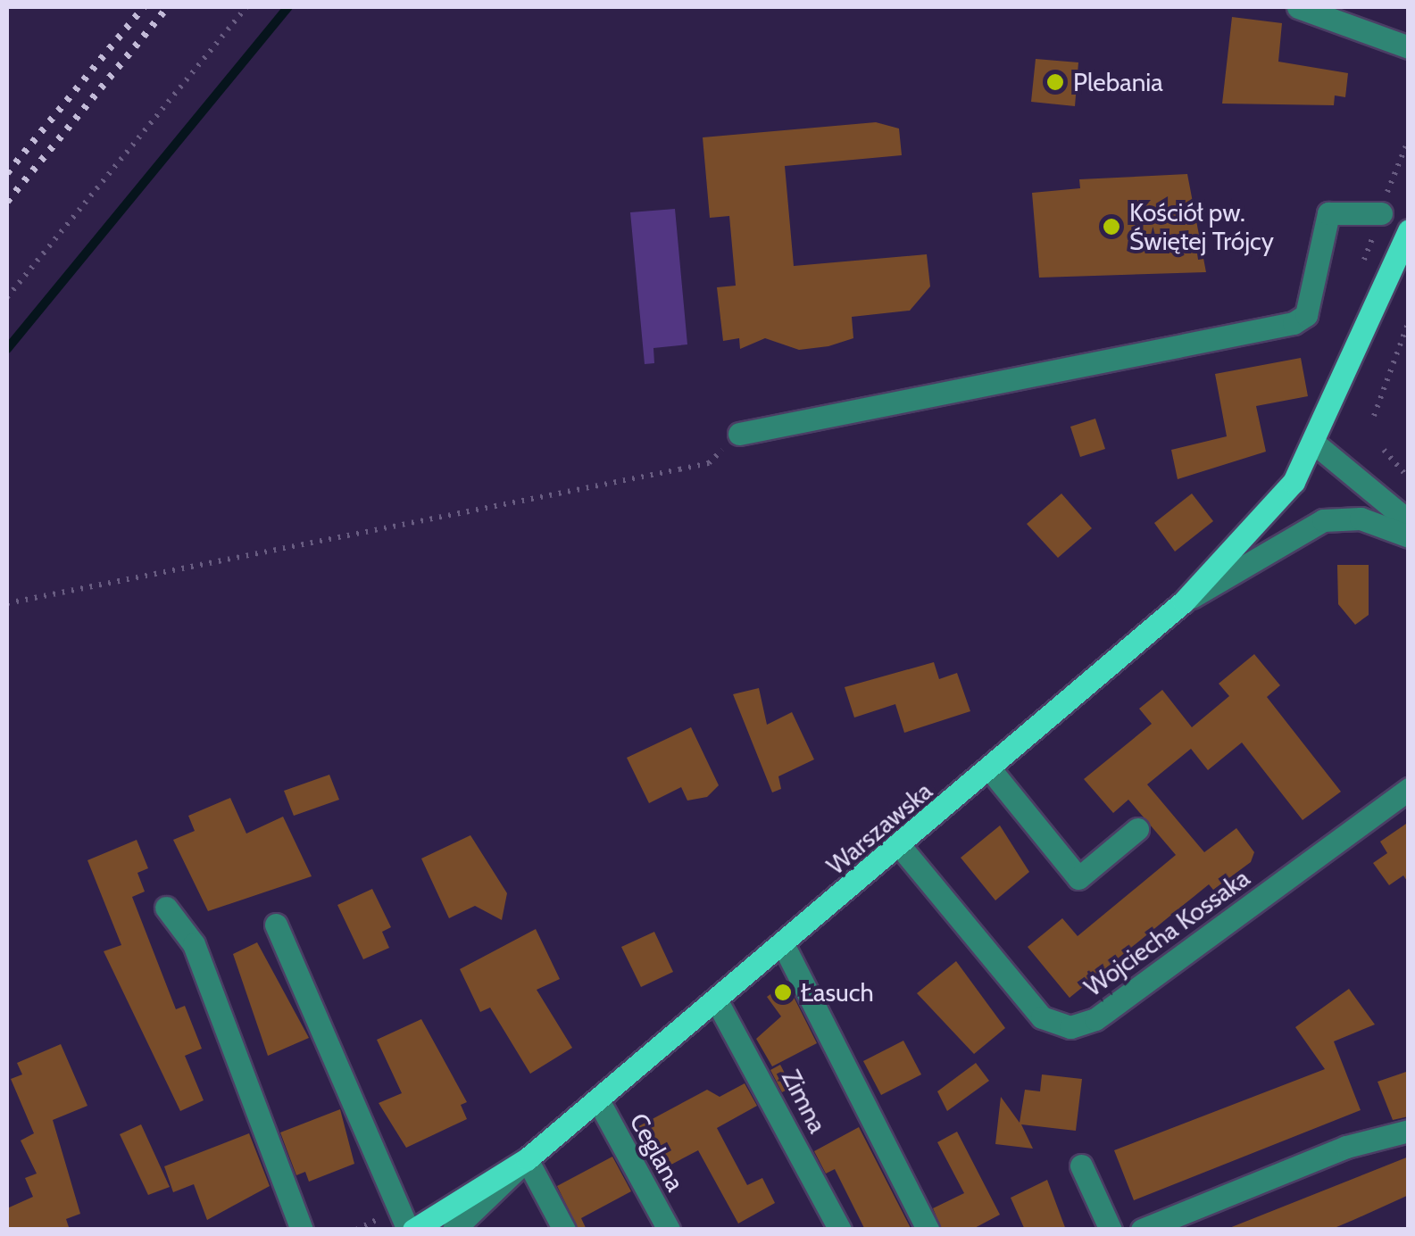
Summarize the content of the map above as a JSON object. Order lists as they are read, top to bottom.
{
  "streets": {
    "main road": ["Warszawska"],
    "street": ["Wojciecha Kossaka", "Zimna", "Ceglana"]
  },
  "crossings": [
    ["Warszawska", "Wojciecha Kossaka"],
    ["Warszawska", "Zimna"],
    ["Warszawska", "Ceglana"]
  ],
  "places": ["Plebania", "Kościół pw. Świętej Trójcy", "Łasuch"]
}
